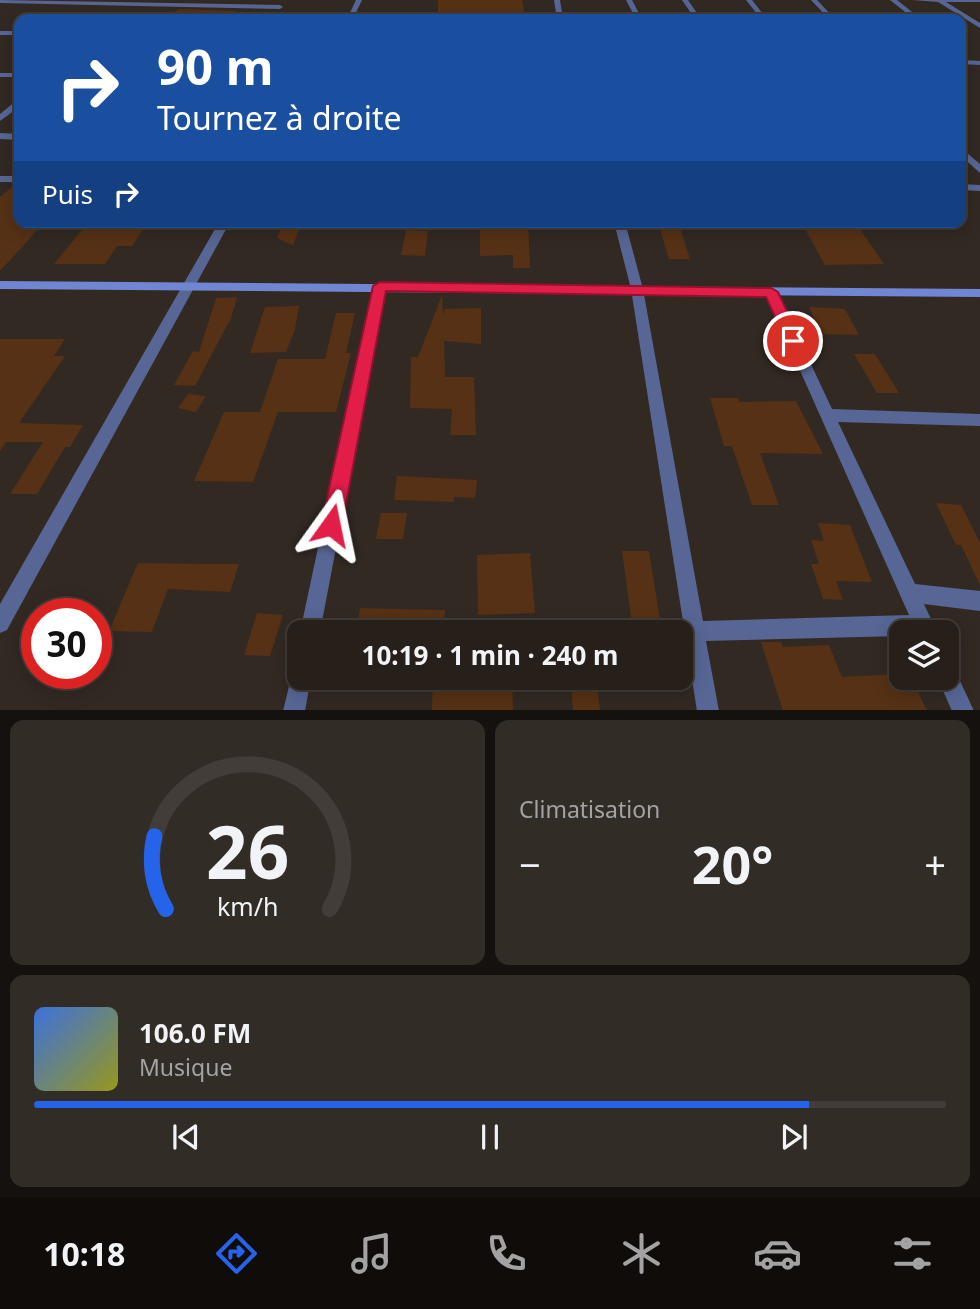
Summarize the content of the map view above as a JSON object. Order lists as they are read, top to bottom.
{
  "page": {
    "turn": ["90 m", "Tournez à droite"],
    "then": "Puis",
    "limit": "30",
    "trip": "10:19 · 1 min · 240 m",
    "tile": "Climatisation",
    "heat": ["−", "20°", "+"],
    "song": ["106.0 FM", "Musique"],
    "tabs": "10:18",
    "gauge": ["26", "km/h"]
  }
}
